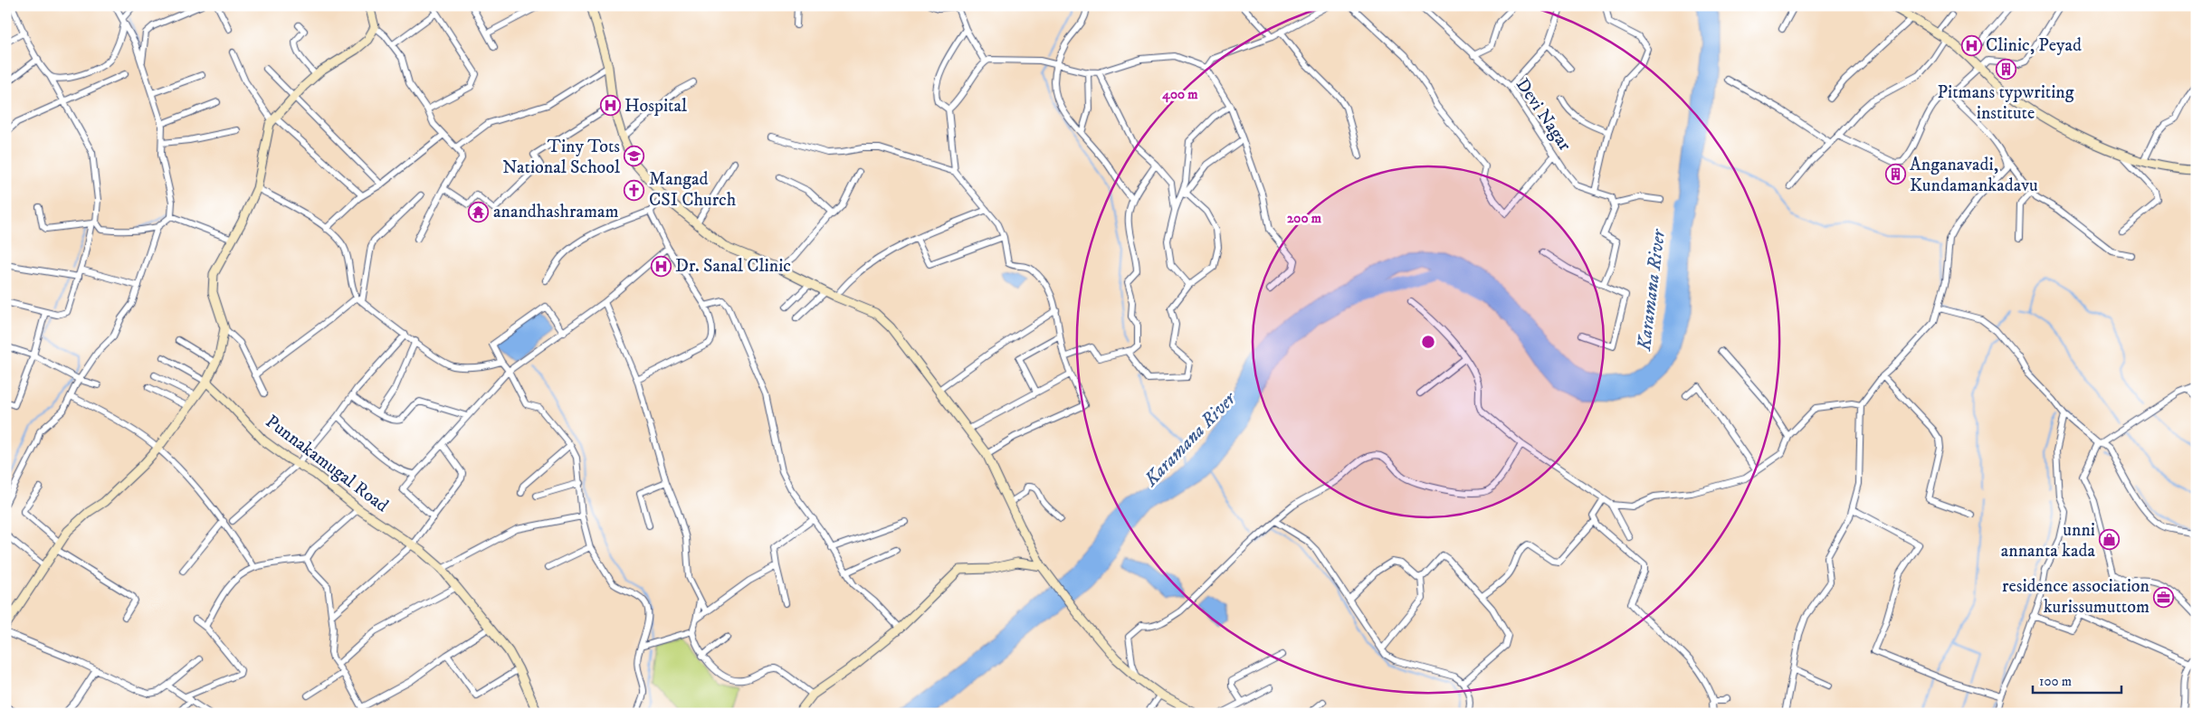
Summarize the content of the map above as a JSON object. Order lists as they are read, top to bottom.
{
  "streets": {
    "street": ["Devi Nagar", "Punnakamugal Road"]
  },
  "water": ["Karamana River"],
  "places": {
    "hospital": ["Clinic, Peyad", "Hospital", "Dr. Sanal Clinic"],
    "building": ["Pitmans typwriting institute", "Anganavadi, Kundamankadavu"],
    "school or university": ["Tiny Tots National School"],
    "church": ["Mangad CSI Church"],
    "temple": ["anandhashramam"],
    "shop": ["unni annanta kada"],
    "office": ["residence association kurissumuttom"]
  },
  "scale_bar": "100 m",
  "rings": ["400 m", "200 m"]
}
